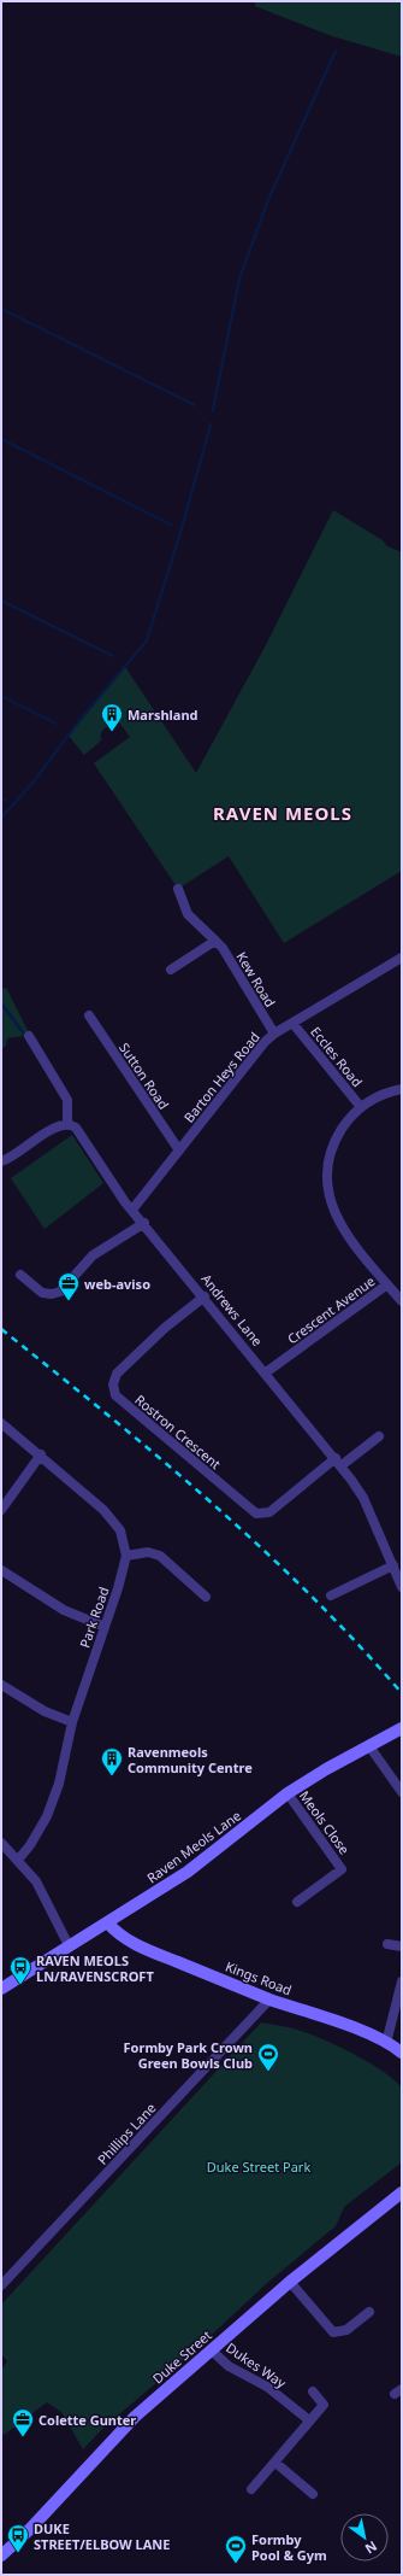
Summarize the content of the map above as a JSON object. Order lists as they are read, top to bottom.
{
  "streets": {
    "street": [
      "Kew Road",
      "Eccles Road",
      "Sutton Road",
      "Barton Heys Road",
      "Andrews Lane",
      "Crescent Avenue",
      "Rostron Crescent",
      "Park Road",
      "Meols Close",
      "Raven Meols Lane",
      "Kings Road",
      "Phillips Lane",
      "Duke Street",
      "Dukes Way"
    ]
  },
  "crossings": [
    ["Kew Road", "Barton Heys Road"],
    ["Eccles Road", "Barton Heys Road"],
    ["Sutton Road", "Barton Heys Road"],
    ["Barton Heys Road", "Andrews Lane"],
    ["Andrews Lane", "Crescent Avenue"],
    ["Andrews Lane", "Rostron Crescent"],
    ["Meols Close", "Raven Meols Lane"],
    ["Raven Meols Lane", "Kings Road"],
    ["Kings Road", "Phillips Lane"],
    ["Duke Street", "Dukes Way"]
  ],
  "districts": ["RAVEN MEOLS"],
  "parks": ["Duke Street Park"],
  "places": {
    "building": ["Marshland", "Ravenmeols Community Centre"],
    "office": ["web-aviso", "Colette Gunter"],
    "bus stop": ["RAVEN MEOLS LN/RAVENSCROFT", "DUKE STREET/ELBOW LANE"],
    "sports": ["Formby Park Crown Green Bowls Club", "Formby Pool & Gym"]
  },
  "north": "bottom right"
}
